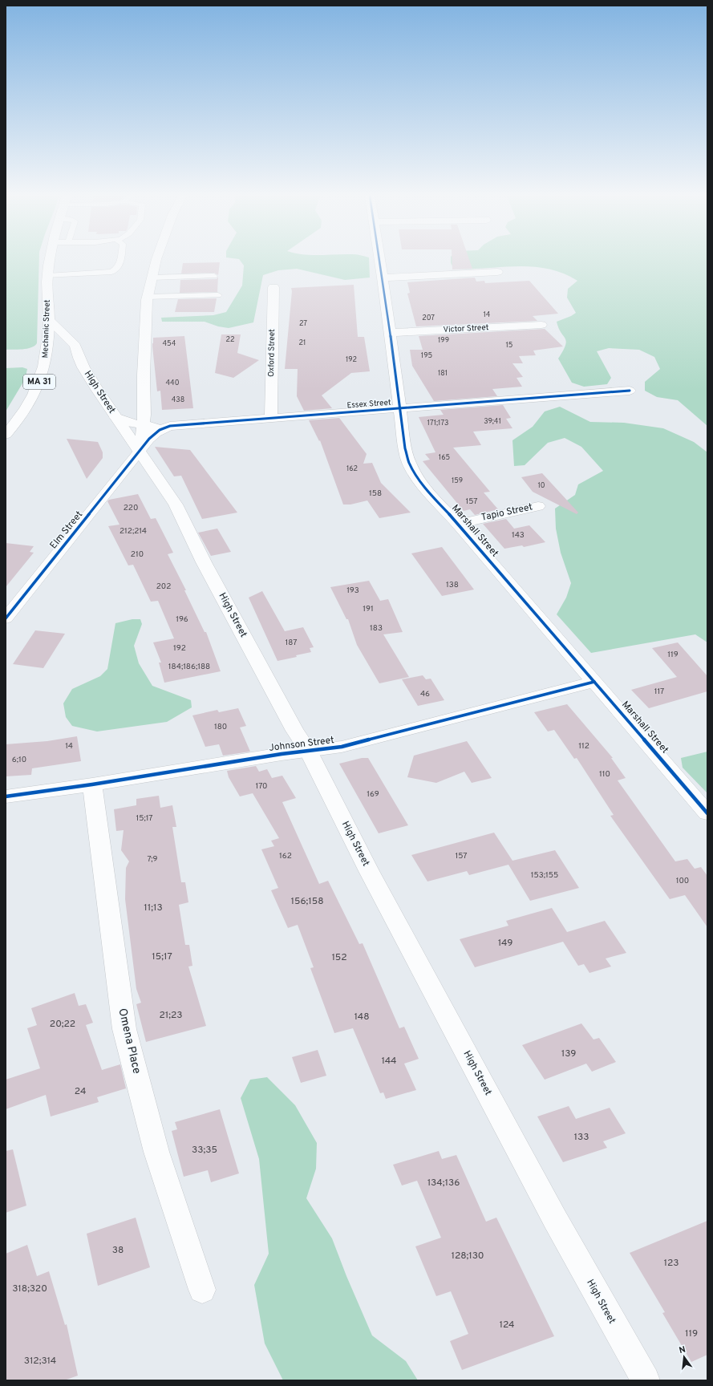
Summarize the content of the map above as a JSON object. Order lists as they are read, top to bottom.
{
  "streets": {
    "street": [
      "Mechanic Street",
      "Victor Street",
      "Oxford Street",
      "MA 31",
      "High Street",
      "Essex Street",
      "Tapio Street",
      "Elm Street",
      "Marshall Street",
      "Johnson Street",
      "Omena Place"
    ]
  },
  "crossings": [
    ["Mechanic Street", "High Street"],
    ["Victor Street", "Marshall Street"],
    ["Oxford Street", "Essex Street"],
    ["High Street", "Essex Street"],
    ["High Street", "Elm Street"],
    ["High Street", "Johnson Street"],
    ["Essex Street", "Elm Street"],
    ["Essex Street", "Marshall Street"],
    ["Tapio Street", "Marshall Street"],
    ["Marshall Street", "Johnson Street"],
    ["Johnson Street", "Omena Place"]
  ],
  "house_numbers": [
    "14",
    "207",
    "27",
    "22",
    "199",
    "21",
    "454",
    "15",
    "195",
    "192",
    "181",
    "440",
    "438",
    "39;41",
    "171;173",
    "165",
    "162",
    "159",
    "10",
    "158",
    "157",
    "220",
    "212;214",
    "143",
    "210",
    "138",
    "202",
    "193",
    "191",
    "196",
    "183",
    "187",
    "192",
    "119",
    "184;186;188",
    "117",
    "46",
    "180",
    "14",
    "112",
    "6;10",
    "110",
    "170",
    "169",
    "15;17",
    "162",
    "157",
    "7;9",
    "153;155",
    "100",
    "156;158",
    "11;13",
    "149",
    "15;17",
    "152",
    "21;23",
    "148",
    "20;22",
    "139",
    "144",
    "24",
    "133",
    "33;35",
    "134;136",
    "38",
    "128;130",
    "123",
    "318;320",
    "124",
    "119",
    "312;314"
  ],
  "north": "top"
}
